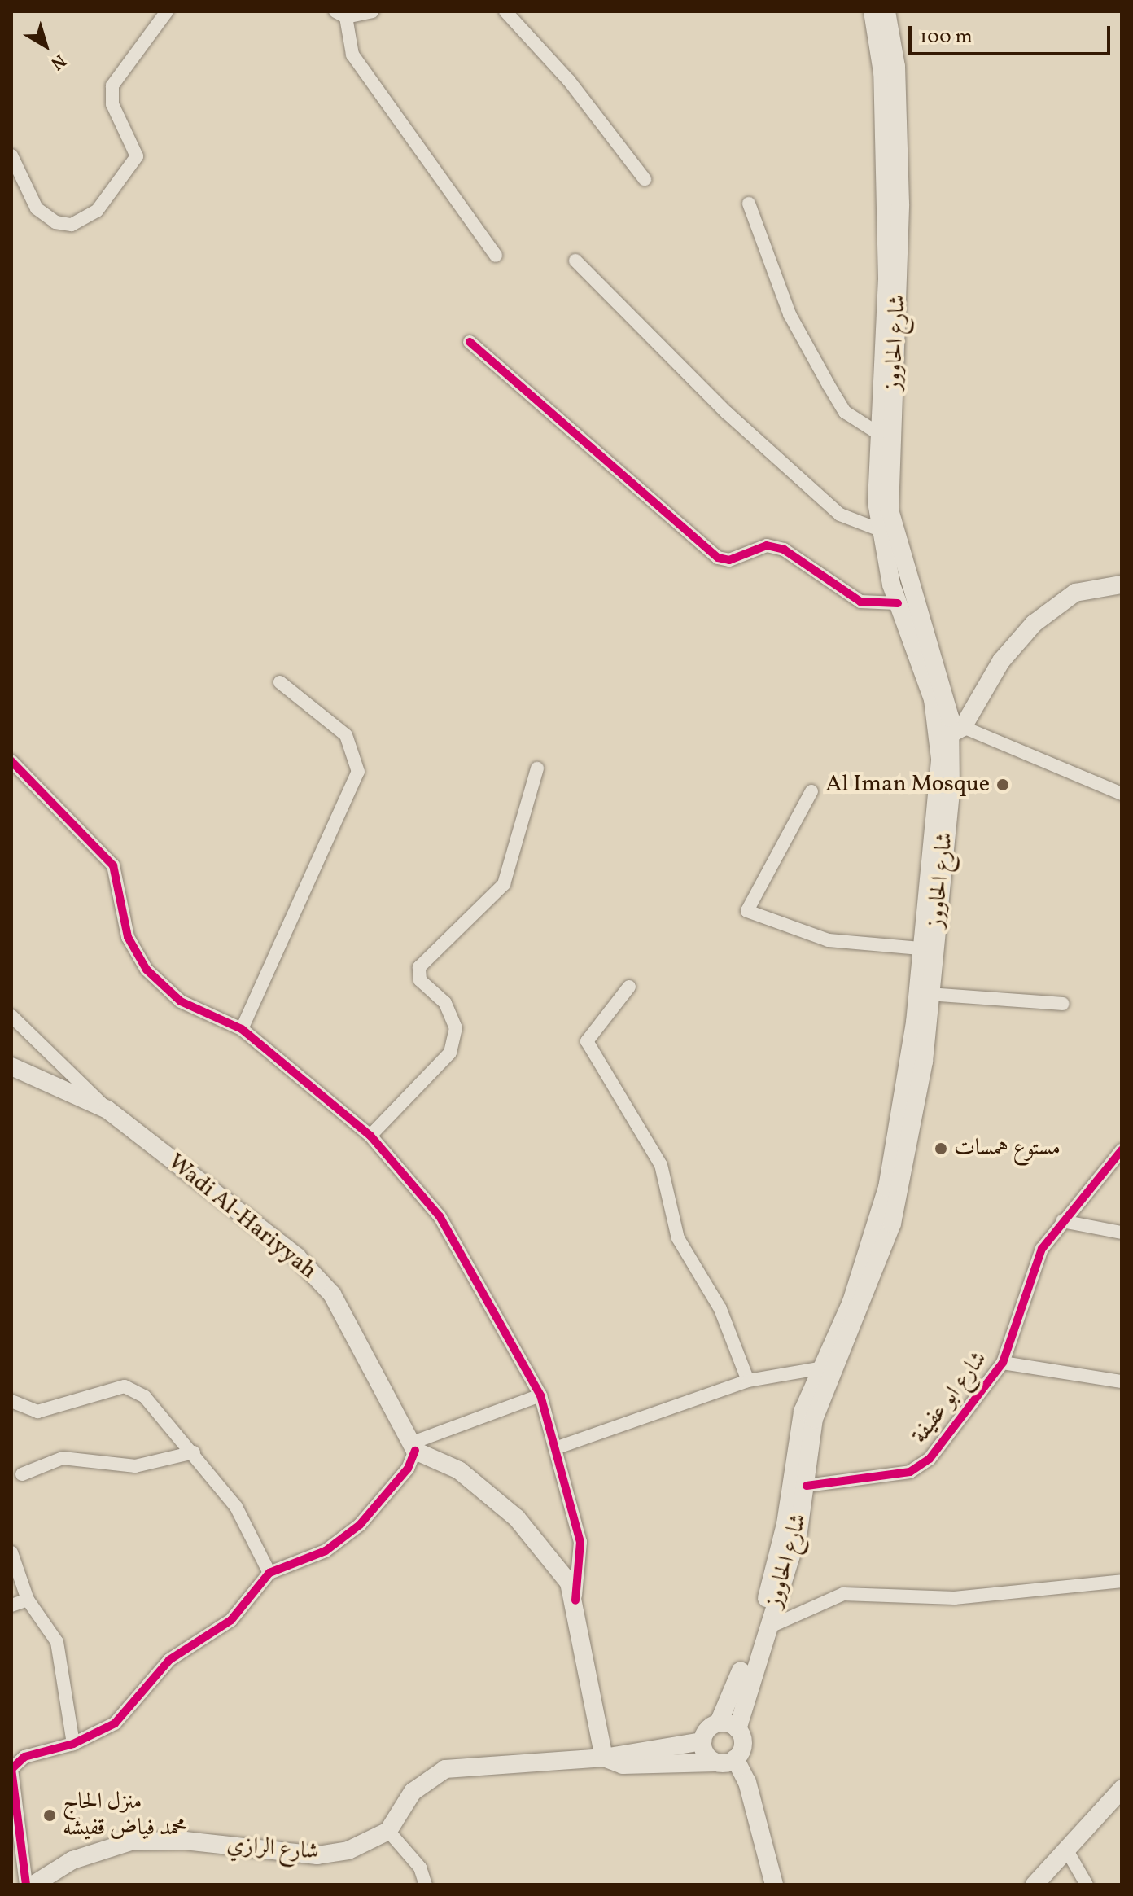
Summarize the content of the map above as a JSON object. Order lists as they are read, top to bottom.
{
  "streets": {
    "main road": ["شارع الحاووز", "Wadi Al-Hariyyah", "شارع الرازي"],
    "street": ["شارع ابو عفيفة"]
  },
  "crossings": [
    ["شارع الحاووز", "شارع ابو عفيفة"]
  ],
  "places": ["Al Iman Mosque", "مستوع همسات", "منزل الحاج محمد فياض قفيشه"],
  "scale_bar": "100 m",
  "north": "bottom right"
}
